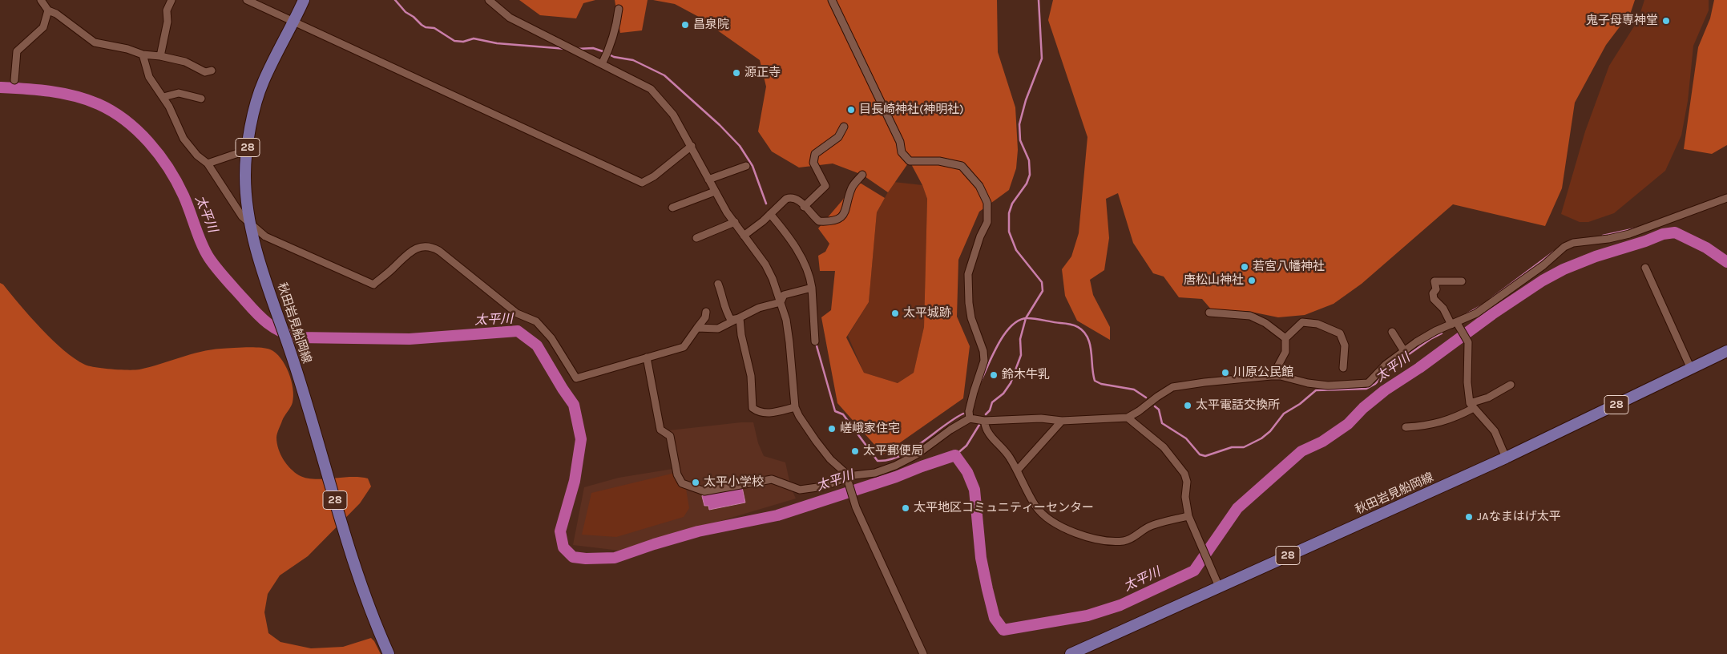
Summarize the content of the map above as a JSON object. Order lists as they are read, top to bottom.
{
  "streets": {
    "main road": ["28", "秋田岩見船岡線"]
  },
  "water": ["太平川"],
  "places": [
    "鬼子母専神堂",
    "昌泉院",
    "源正寺",
    "目長崎神社(神明社)",
    "若宮八幡神社",
    "唐松山神社",
    "太平城跡",
    "川原公民館",
    "鈴木牛乳",
    "太平電話交換所",
    "嵯峨家住宅",
    "太平郵便局",
    "太平小学校",
    "太平地区コミュニティーセンター",
    "JAなまはげ太平"
  ]
}
